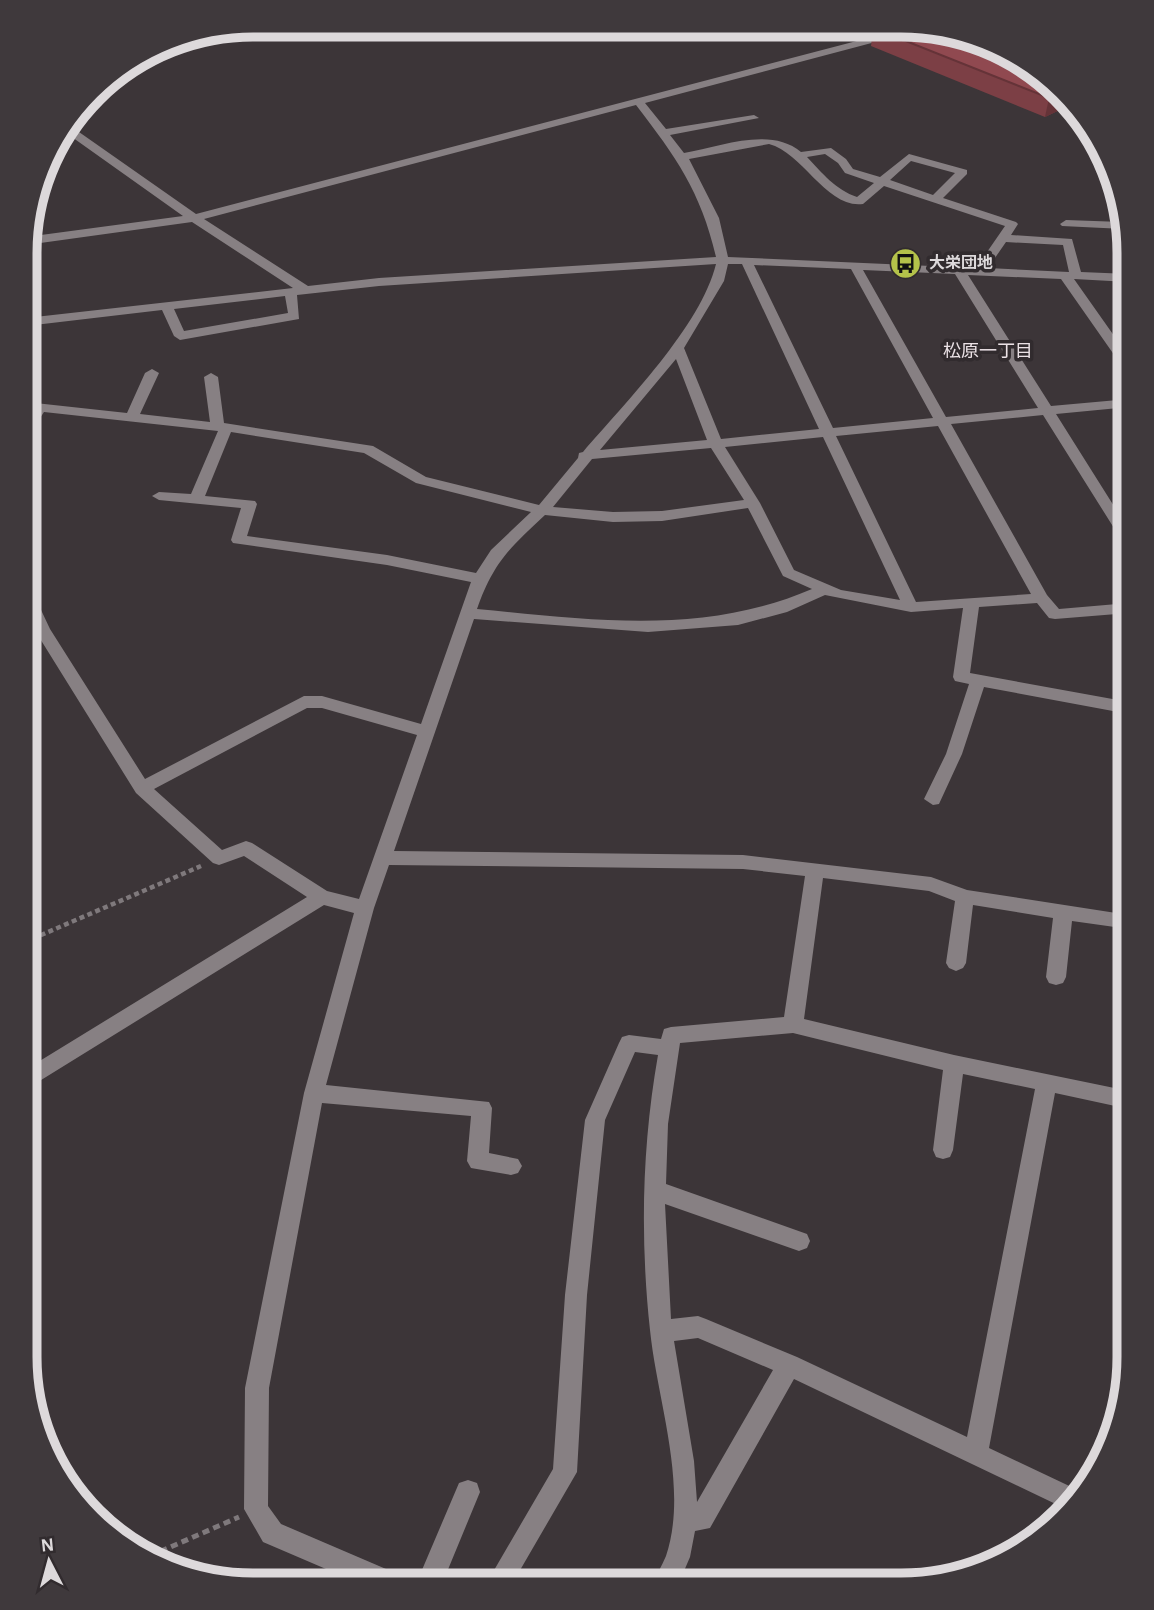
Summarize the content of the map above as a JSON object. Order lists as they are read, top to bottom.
{
  "districts": ["松原一丁目"],
  "places": {
    "bus stop": ["大栄団地"]
  },
  "north": "top"
}
